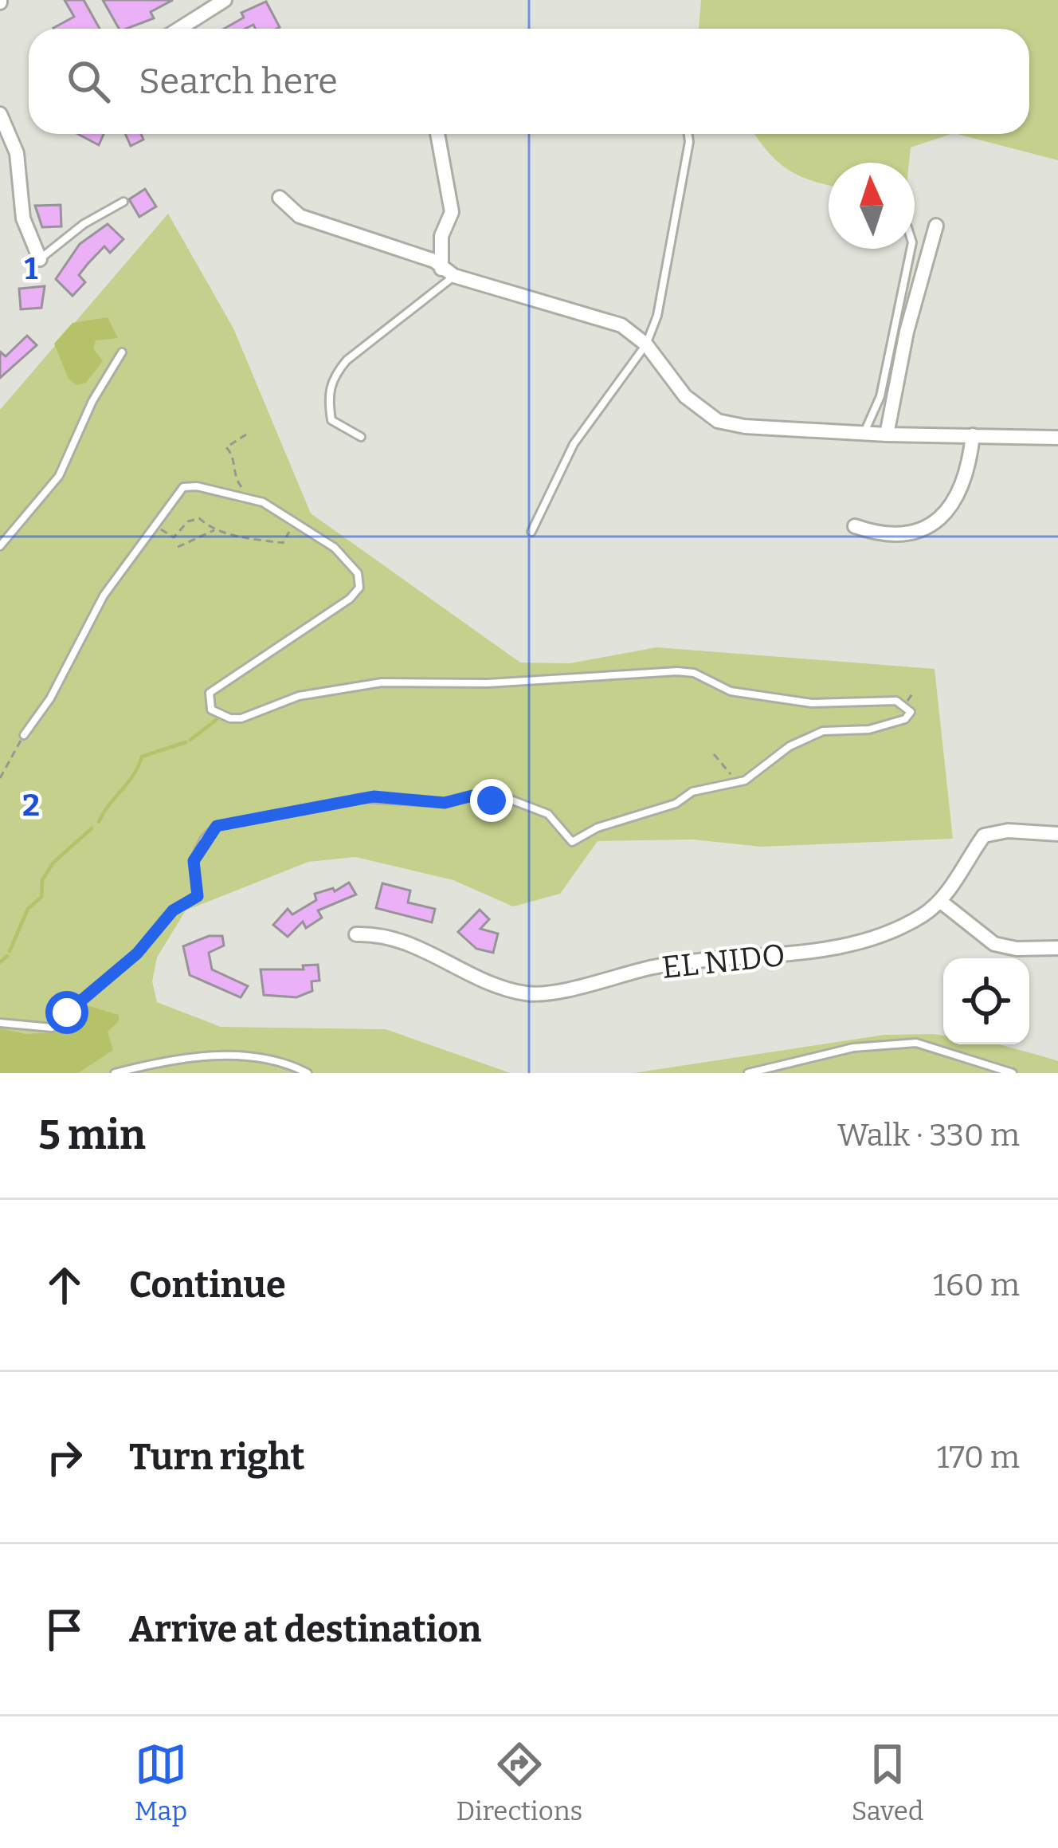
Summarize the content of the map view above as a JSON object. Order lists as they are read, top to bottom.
{
  "streets": {
    "street": ["EL NIDO"]
  },
  "north": "top",
  "page": {
    "search": "Search here",
    "heading": ["5 min", "Walk · 330 m"],
    "list": [
      ["Continue", "160 m"],
      ["Turn right", "170 m"],
      "Arrive at destination"
    ],
    "nav": ["Map", "Directions", "Saved"]
  },
  "grid": {
    "rows": ["1", "2"]
  }
}
